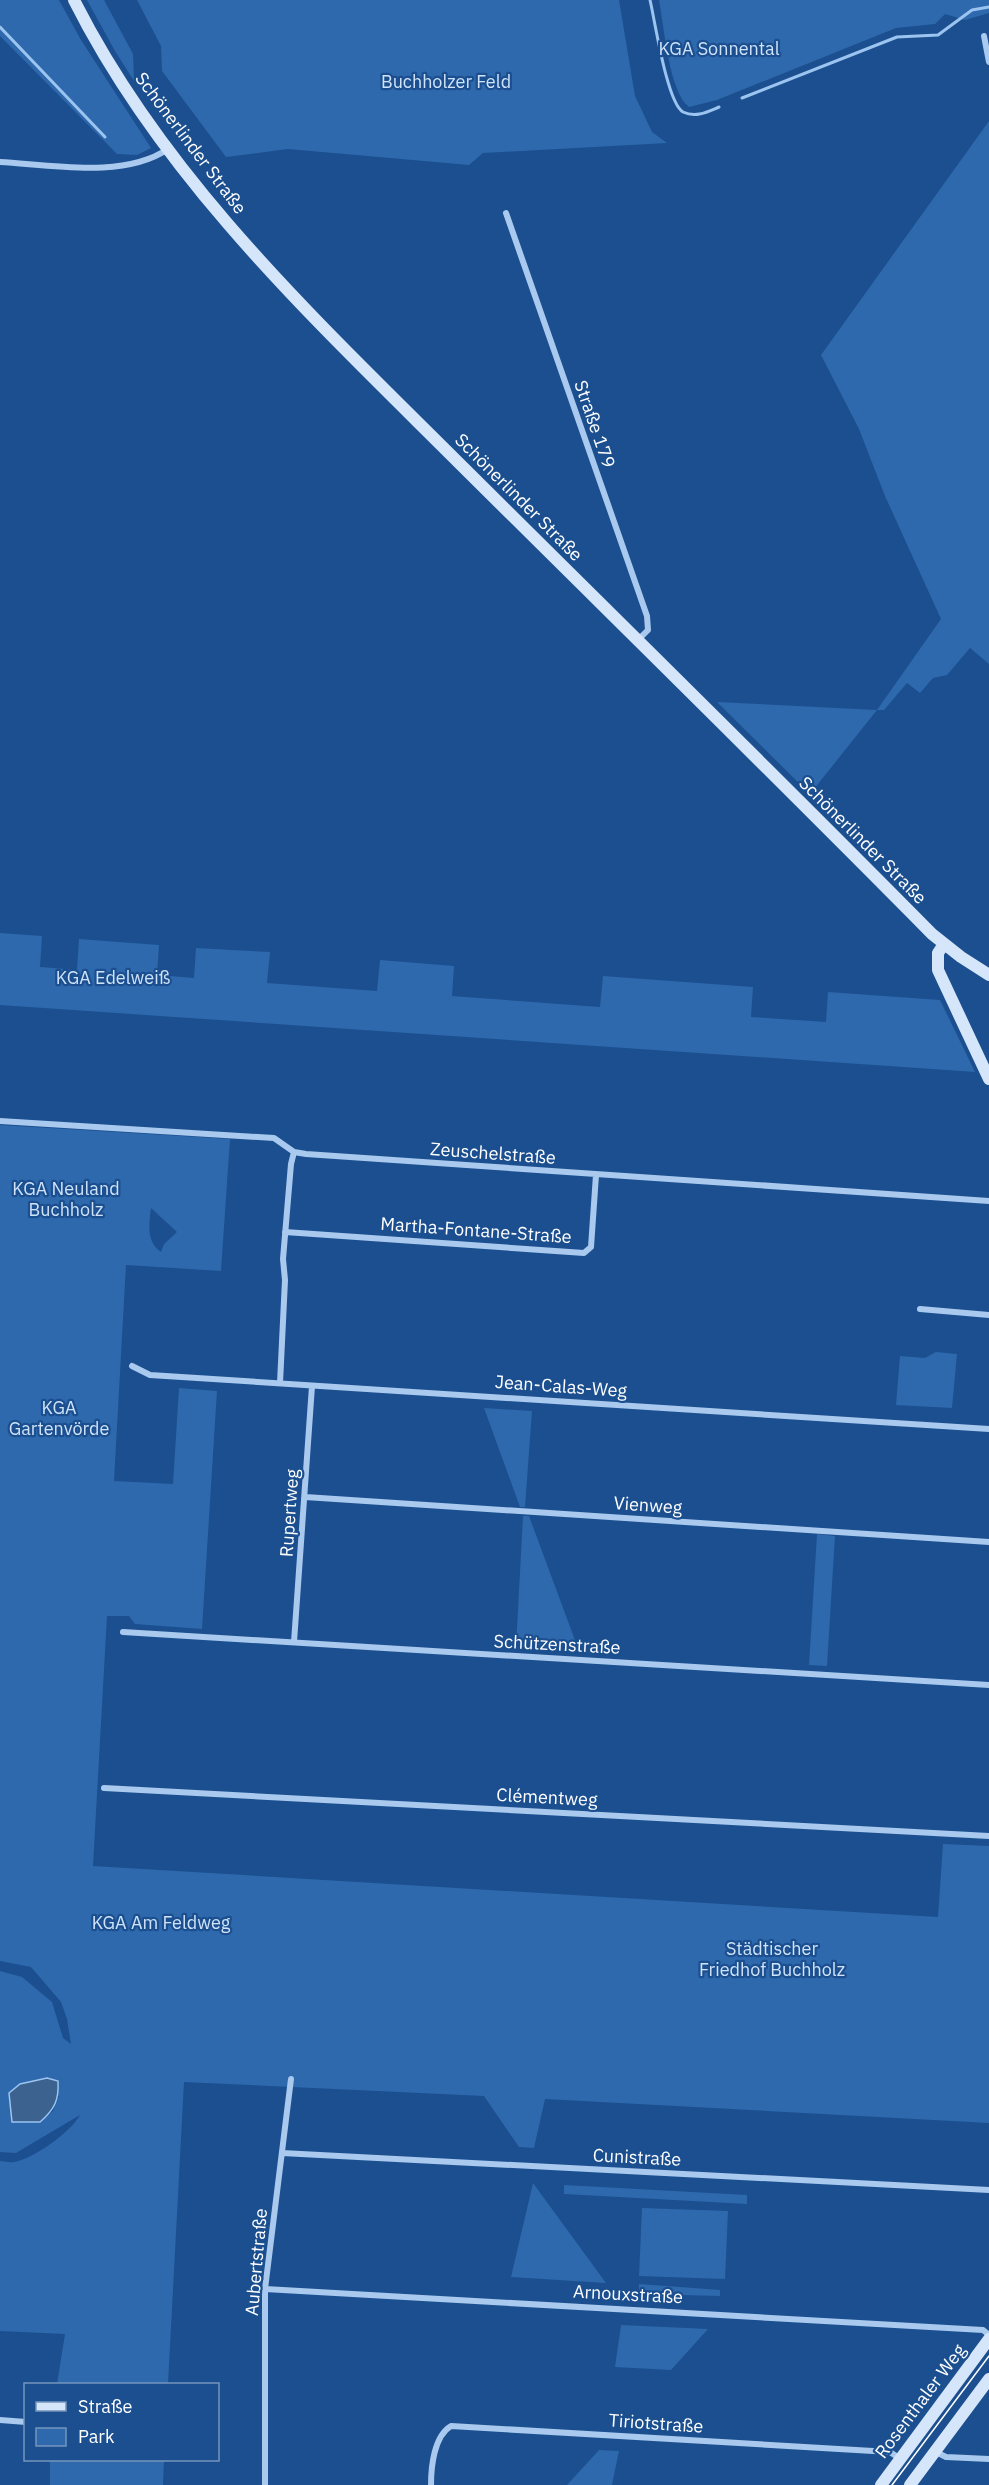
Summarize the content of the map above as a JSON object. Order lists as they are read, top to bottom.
{
  "streets": {
    "main road": ["Schönerlinder Straße", "Rosenthaler Weg"],
    "street": [
      "Straße 179",
      "Zeuschelstraße",
      "Martha-Fontane-Straße",
      "Jean-Calas-Weg",
      "Vienweg",
      "Rupertweg",
      "Schützenstraße",
      "Clémentweg",
      "Cunistraße",
      "Aubertstraße",
      "Arnouxstraße",
      "Tiriotstraße"
    ]
  },
  "crossings": [
    ["Schönerlinder Straße", "Straße 179"],
    ["Zeuschelstraße", "Martha-Fontane-Straße"],
    ["Jean-Calas-Weg", "Rupertweg"],
    ["Vienweg", "Rupertweg"],
    ["Rupertweg", "Schützenstraße"],
    ["Cunistraße", "Aubertstraße"],
    ["Aubertstraße", "Arnouxstraße"],
    ["Rosenthaler Weg", "Tiriotstraße"]
  ],
  "parks": [
    "KGA Sonnental",
    "Buchholzer Feld",
    "KGA Edelweiß",
    "KGA Neuland Buchholz",
    "KGA Gartenvörde",
    "KGA Am Feldweg",
    "Städtischer Friedhof Buchholz"
  ],
  "legend": ["Straße", "Park"]
}
